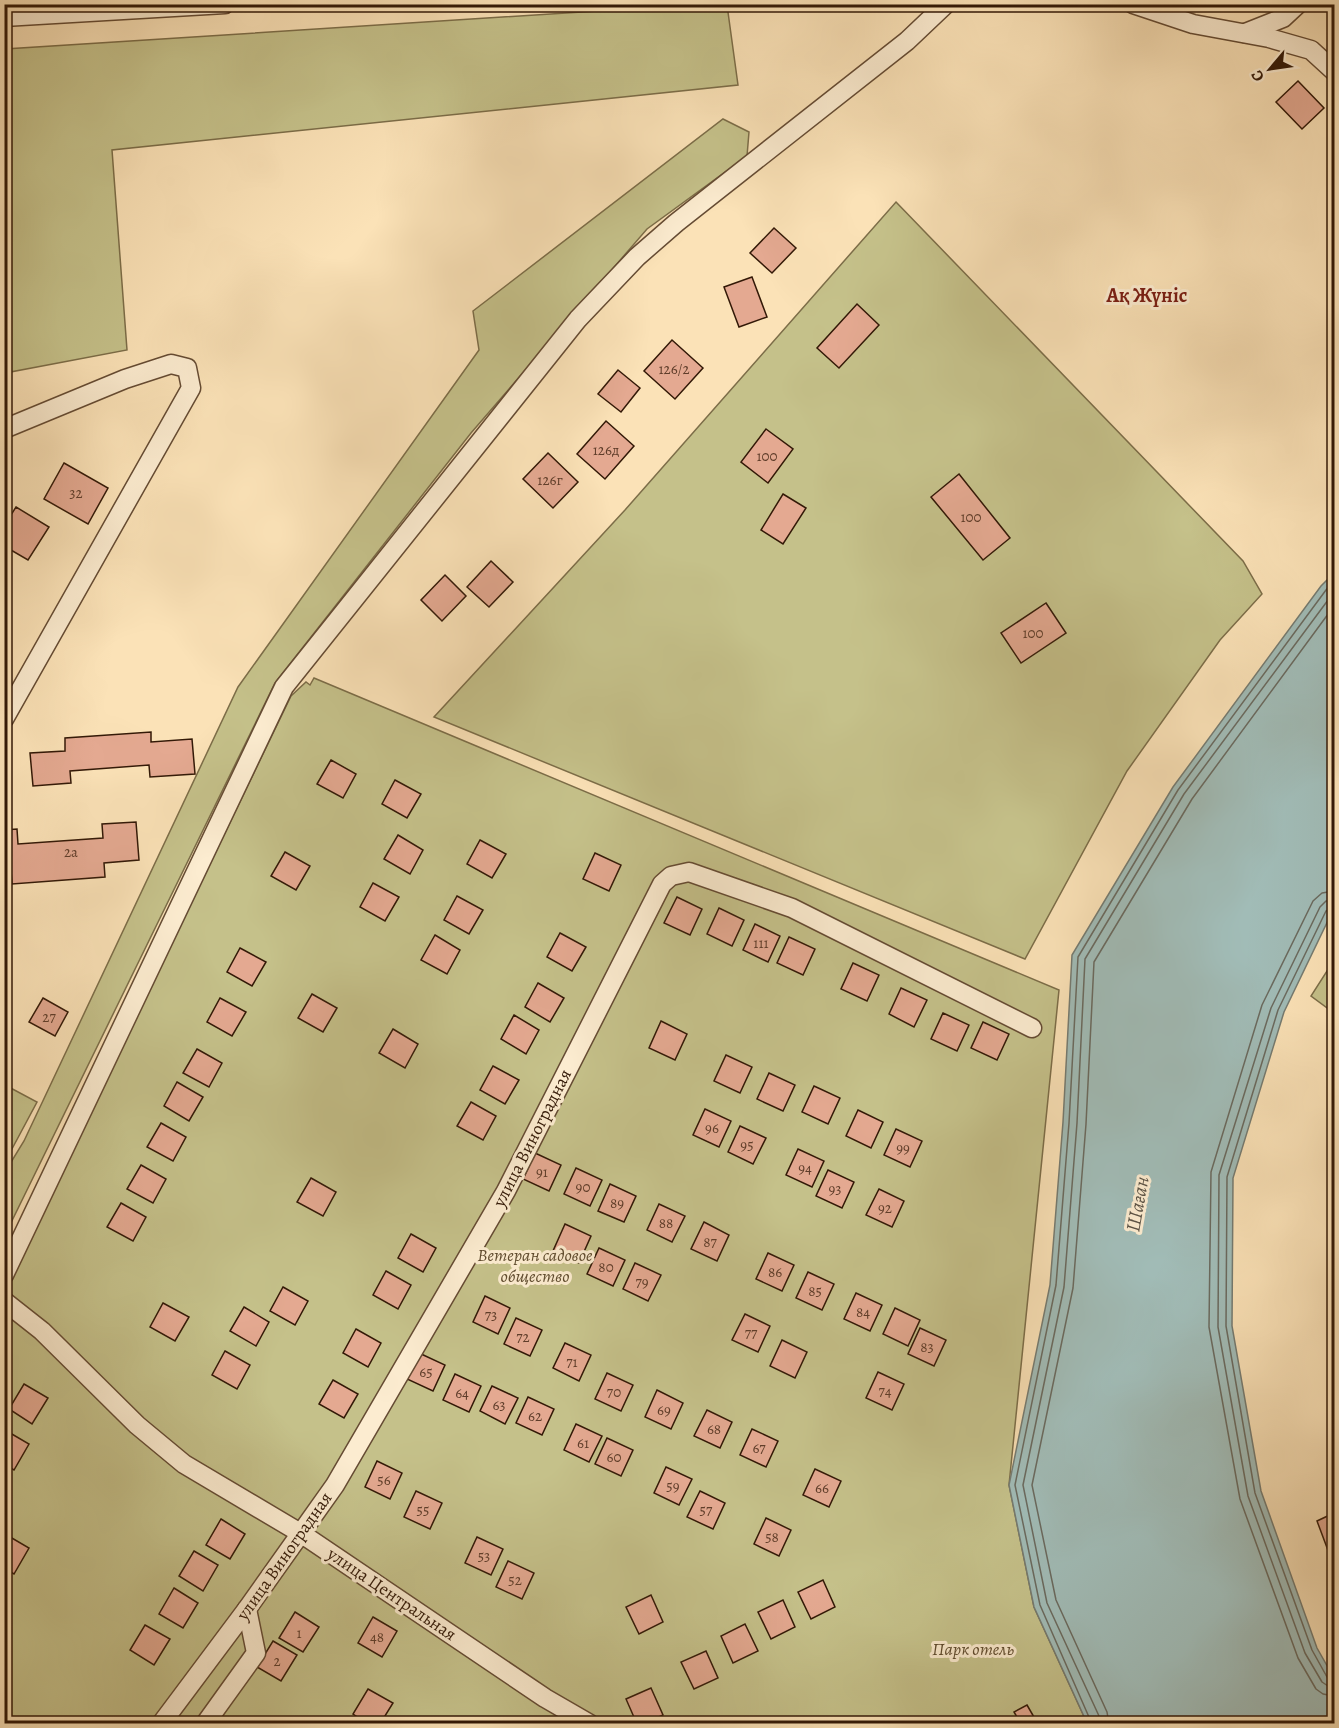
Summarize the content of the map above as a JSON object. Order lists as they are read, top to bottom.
{
  "streets": {
    "street": ["улица Виноградная", "улица Центральная"]
  },
  "crossings": [
    ["улица Виноградная", "улица Центральная"]
  ],
  "districts": ["Ақ Жүніс"],
  "water": ["Шаған"],
  "parks": ["Ветеран садовое общество", "Парк отель"],
  "house_numbers": [
    "126/2",
    "126д",
    "100",
    "126г",
    "32",
    "100",
    "100",
    "2а",
    "111",
    "27",
    "96",
    "95",
    "99",
    "94",
    "91",
    "90",
    "93",
    "89",
    "92",
    "88",
    "87",
    "80",
    "86",
    "79",
    "85",
    "84",
    "73",
    "77",
    "72",
    "83",
    "71",
    "65",
    "74",
    "70",
    "64",
    "63",
    "69",
    "62",
    "68",
    "61",
    "67",
    "60",
    "56",
    "59",
    "66",
    "55",
    "57",
    "58",
    "53",
    "52",
    "1",
    "48",
    "2"
  ],
  "north": "bottom left"
}
